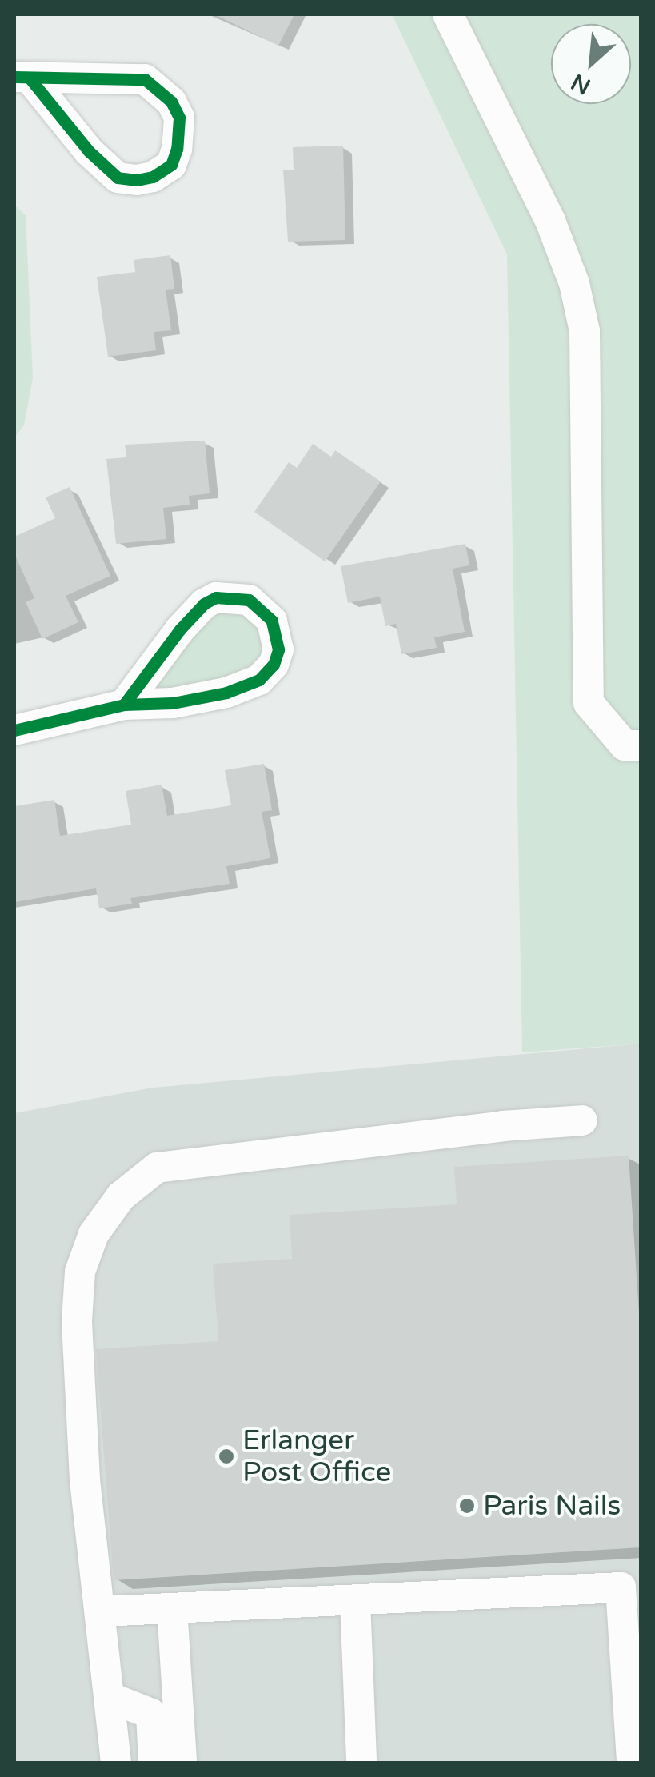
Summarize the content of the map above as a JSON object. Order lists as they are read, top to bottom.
{
  "places": ["Erlanger Post Office", "Paris Nails"],
  "north": "bottom left"
}
